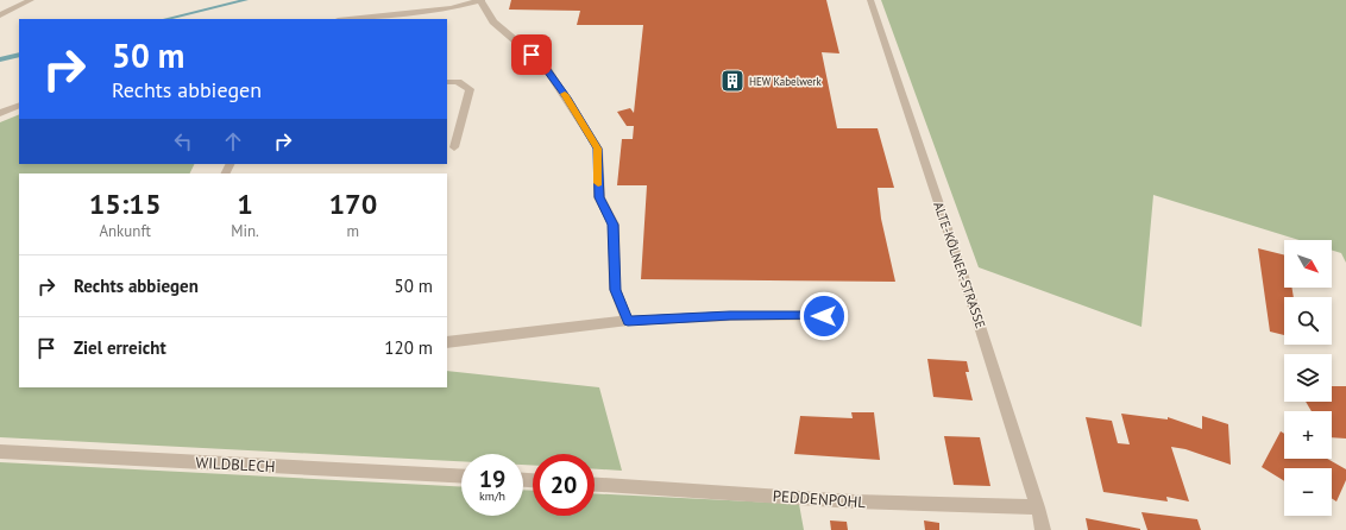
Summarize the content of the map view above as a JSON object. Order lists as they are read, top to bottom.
{
  "streets": {
    "street": ["ALTE-KÖLNER-STRASSE", "WILDBLECH", "PEDDENPOHL"]
  },
  "crossings": [
    ["ALTE-KÖLNER-STRASSE", "PEDDENPOHL"]
  ],
  "places": {
    "building": ["HEW Kabelwerk"]
  },
  "north": "bottom right",
  "page": {
    "turn": ["50 m", "Rechts abbiegen"],
    "eta": [
      "15:15",
      "Ankunft",
      "1",
      "Min.",
      "170",
      "m"
    ],
    "map_buttons": ["+", "−"],
    "list": [
      {
        "name": "Rechts abbiegen",
        "value": "50 m"
      },
      {
        "name": "Ziel erreicht",
        "value": "120 m"
      }
    ],
    "speed": "19 km/h",
    "limit": "20"
  }
}
